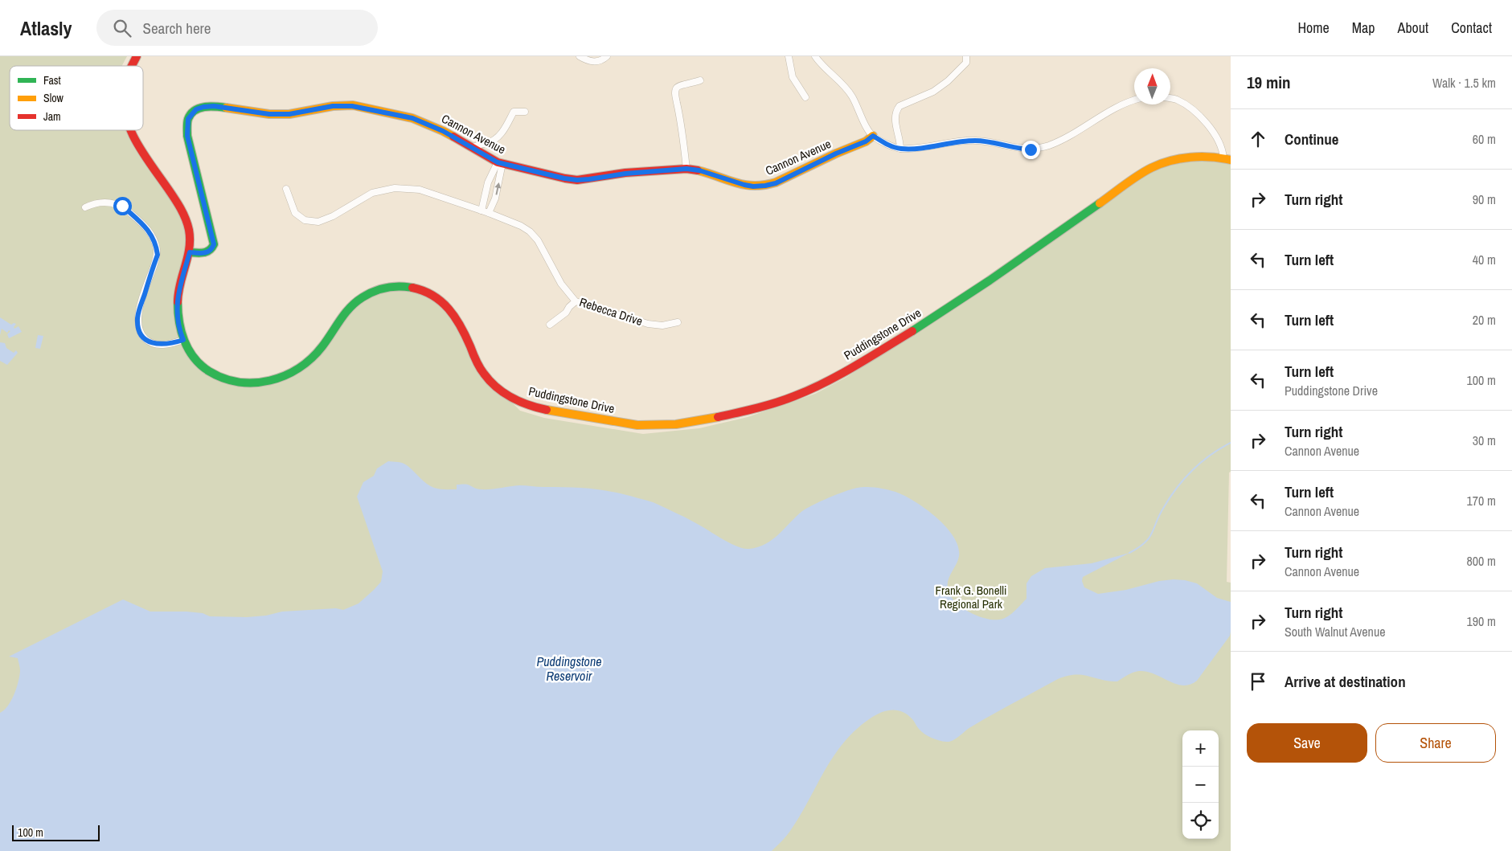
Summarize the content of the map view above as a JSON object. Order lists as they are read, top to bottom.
{
  "streets": {
    "street": ["Cannon Avenue", "Rebecca Drive", "Puddingstone Drive"]
  },
  "crossings": [
    ["Cannon Avenue", "Puddingstone Drive"]
  ],
  "water": ["Puddingstone Reservoir"],
  "parks": ["Frank G. Bonelli Regional Park"],
  "legend": ["Fast", "Slow", "Jam"],
  "scale_bar": "100 m",
  "north": "top",
  "page": {
    "header": "Atlasly",
    "search": "Search here",
    "nav": [
      "Home",
      "Map",
      "About",
      "Contact"
    ],
    "heading": ["19 min", "Walk · 1.5 km"],
    "list": [
      ["Continue", "60 m"],
      ["Turn right", "90 m"],
      ["Turn left", "40 m"],
      ["Turn left", "20 m"],
      ["Turn left", "Puddingstone Drive", "100 m"],
      ["Turn right", "Cannon Avenue", "30 m"],
      ["Turn left", "Cannon Avenue", "170 m"],
      ["Turn right", "Cannon Avenue", "800 m"],
      ["Turn right", "South Walnut Avenue", "190 m"],
      "Arrive at destination"
    ],
    "buttons": ["Save", "Share"],
    "map_buttons": ["+", "−"],
    "scale": "100 m"
  }
}
